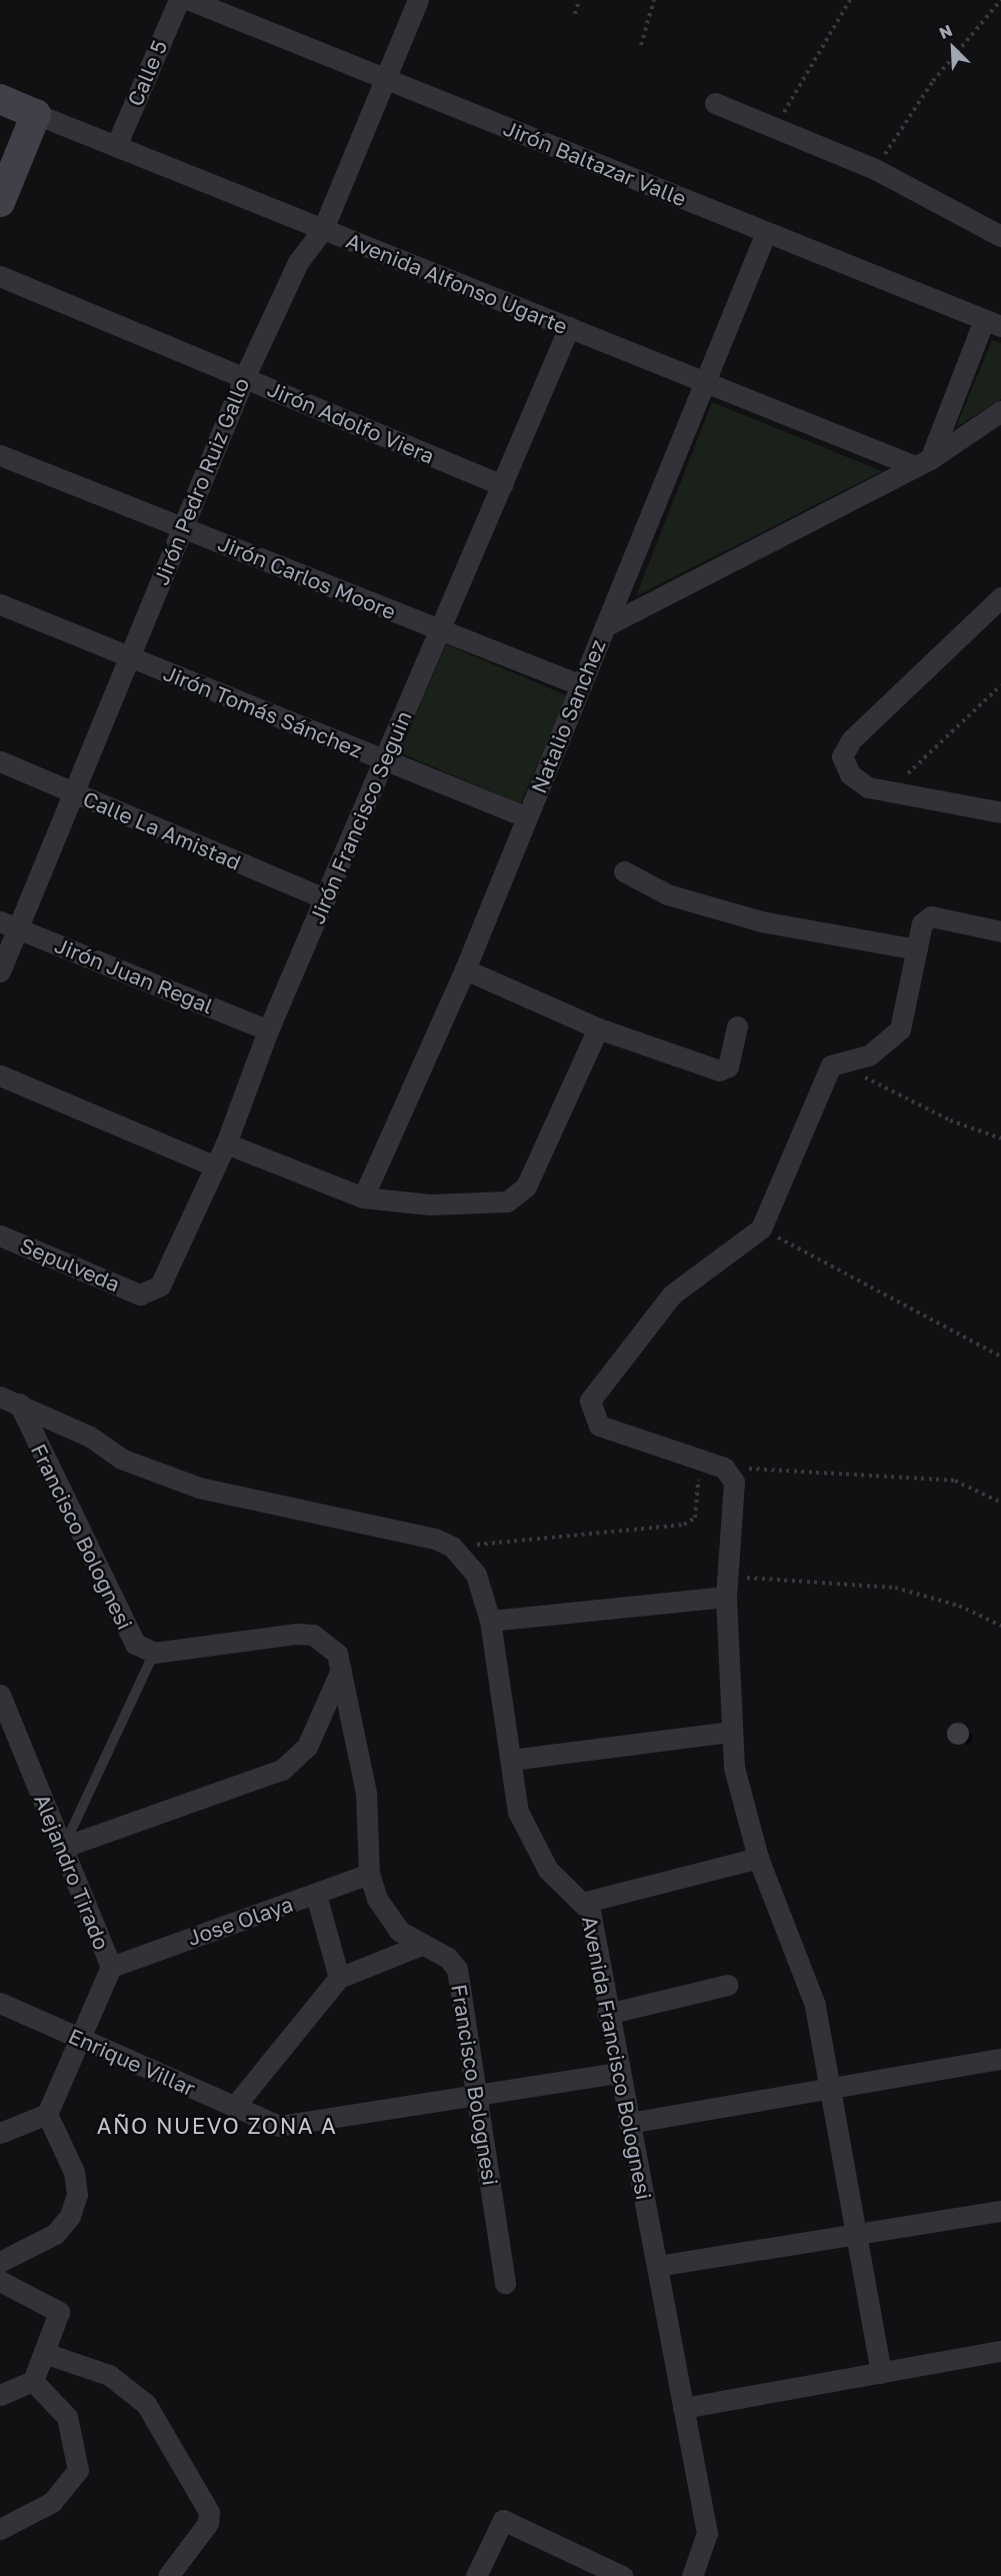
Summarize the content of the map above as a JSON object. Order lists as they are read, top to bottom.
{
  "streets": {
    "street": [
      "Calle 5",
      "Jirón Baltazar Valle",
      "Avenida Alfonso Ugarte",
      "Jirón Adolfo Viera",
      "Jirón Pedro Ruiz Gallo",
      "Jirón Carlos Moore",
      "Jirón Tomás Sánchez",
      "Natalio Sanchez",
      "Jirón Francisco Seguin",
      "Calle La Amistad",
      "Jirón Juan Regal",
      "Sepulveda",
      "Francisco Bolognesi",
      "Alejandro Tirado",
      "Jose Olaya",
      "Avenida Francisco Bolognesi",
      "Enrique Villar"
    ]
  },
  "crossings": [
    ["Calle 5", "Avenida Alfonso Ugarte"],
    ["Jirón Baltazar Valle", "Jirón Pedro Ruiz Gallo"],
    ["Jirón Baltazar Valle", "Natalio Sanchez"],
    ["Avenida Alfonso Ugarte", "Jirón Pedro Ruiz Gallo"],
    ["Avenida Alfonso Ugarte", "Natalio Sanchez"],
    ["Avenida Alfonso Ugarte", "Jirón Francisco Seguin"],
    ["Jirón Adolfo Viera", "Jirón Pedro Ruiz Gallo"],
    ["Jirón Adolfo Viera", "Jirón Francisco Seguin"],
    ["Jirón Pedro Ruiz Gallo", "Jirón Carlos Moore"],
    ["Jirón Pedro Ruiz Gallo", "Jirón Tomás Sánchez"],
    ["Jirón Pedro Ruiz Gallo", "Calle La Amistad"],
    ["Jirón Pedro Ruiz Gallo", "Jirón Juan Regal"],
    ["Jirón Carlos Moore", "Natalio Sanchez"],
    ["Jirón Carlos Moore", "Jirón Francisco Seguin"],
    ["Jirón Tomás Sánchez", "Natalio Sanchez"],
    ["Jirón Tomás Sánchez", "Jirón Francisco Seguin"],
    ["Jirón Francisco Seguin", "Calle La Amistad"],
    ["Jirón Francisco Seguin", "Jirón Juan Regal"],
    ["Jirón Francisco Seguin", "Sepulveda"],
    ["Francisco Bolognesi", "Jose Olaya"],
    ["Francisco Bolognesi", "Enrique Villar"],
    ["Alejandro Tirado", "Jose Olaya"],
    ["Alejandro Tirado", "Enrique Villar"],
    ["Avenida Francisco Bolognesi", "Enrique Villar"]
  ],
  "districts": ["AÑO NUEVO ZONA A"],
  "north": "top left"
}
